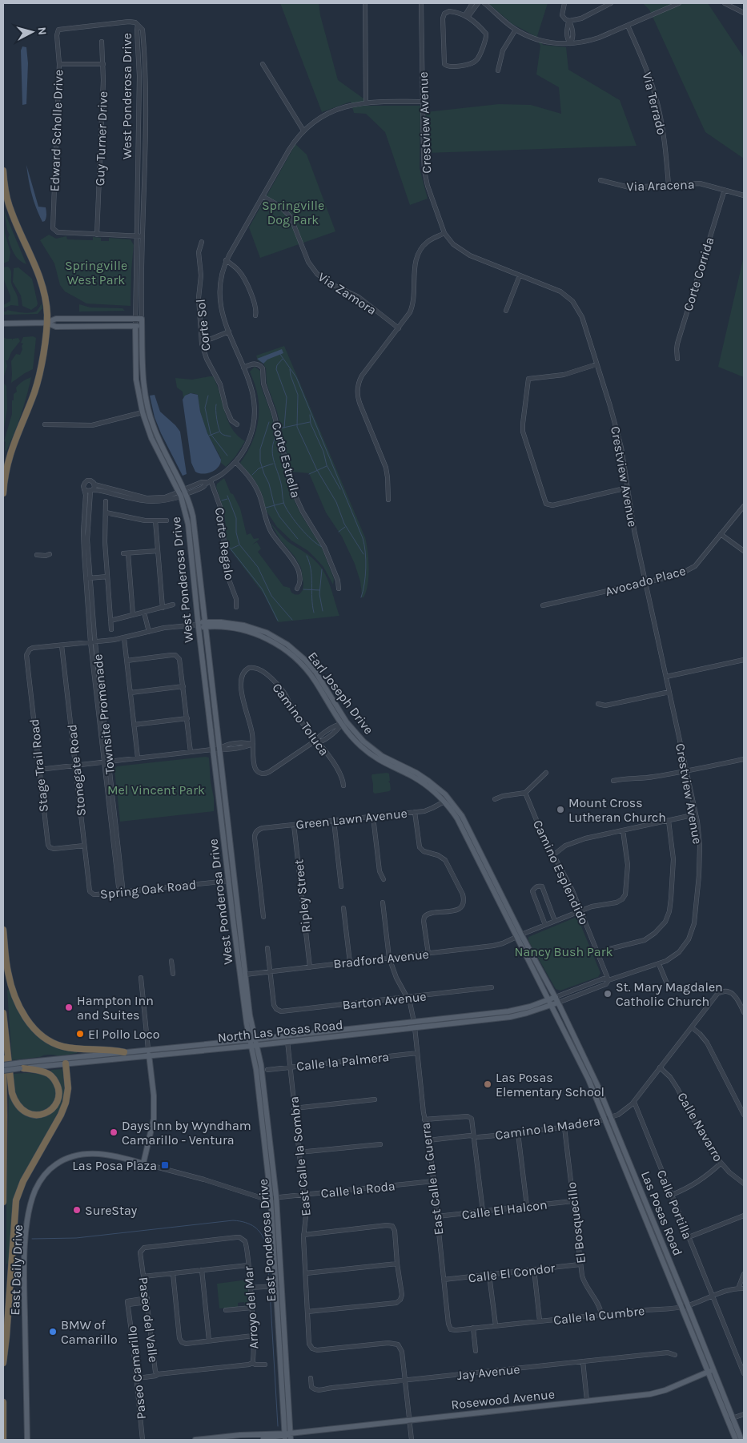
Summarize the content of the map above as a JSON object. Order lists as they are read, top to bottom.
{
  "streets": {
    "main road": [
      "West Ponderosa Drive",
      "Earl Joseph Drive",
      "North Las Posas Road",
      "Las Posas Road",
      "East Ponderosa Drive",
      "East Daily Drive",
      "Rosewood Avenue"
    ],
    "street": [
      "Via Terrado",
      "Crestview Avenue",
      "Edward Scholle Drive",
      "Guy Turner Drive",
      "Via Aracena",
      "Corte Corrida",
      "Via Zamora",
      "Corte Sol",
      "Corte Estrella",
      "Corte Regalo",
      "Avocado Place",
      "Townsite Promenade",
      "Camino Toluca",
      "Stage Trail Road",
      "Stonegate Road",
      "Green Lawn Avenue",
      "Camino Esplendido",
      "Spring Oak Road",
      "Ripley Street",
      "Bradford Avenue",
      "Barton Avenue",
      "Calle la Palmera",
      "Calle Navarro",
      "Camino la Madera",
      "East Calle la Sombra",
      "East Calle la Guerra",
      "Calle la Roda",
      "Calle Portilla",
      "Calle El Halcon",
      "El Bosquecillo",
      "Calle El Condor",
      "Arroyo del Mar",
      "Calle la Cumbre",
      "Paseo del Valle",
      "Jay Avenue",
      "Paseo Camarillo"
    ]
  },
  "crossings": [
    ["West Ponderosa Drive", "Edward Scholle Drive"],
    ["West Ponderosa Drive", "Earl Joseph Drive"],
    ["West Ponderosa Drive", "Spring Oak Road"],
    ["West Ponderosa Drive", "Bradford Avenue"],
    ["West Ponderosa Drive", "North Las Posas Road"],
    ["West Ponderosa Drive", "East Ponderosa Drive"],
    ["Via Terrado", "Via Aracena"],
    ["Crestview Avenue", "Avocado Place"],
    ["Crestview Avenue", "Earl Joseph Drive"],
    ["Crestview Avenue", "Camino Esplendido"],
    ["Crestview Avenue", "North Las Posas Road"],
    ["Crestview Avenue", "Las Posas Road"],
    ["Edward Scholle Drive", "Guy Turner Drive"],
    ["Via Aracena", "Corte Corrida"],
    ["Earl Joseph Drive", "Townsite Promenade"],
    ["Earl Joseph Drive", "Stage Trail Road"],
    ["Earl Joseph Drive", "Stonegate Road"],
    ["Earl Joseph Drive", "Green Lawn Avenue"],
    ["Earl Joseph Drive", "Bradford Avenue"],
    ["Earl Joseph Drive", "North Las Posas Road"],
    ["Earl Joseph Drive", "Las Posas Road"],
    ["Townsite Promenade", "Spring Oak Road"],
    ["Stage Trail Road", "Stonegate Road"],
    ["Stonegate Road", "Spring Oak Road"],
    ["Green Lawn Avenue", "Ripley Street"],
    ["Camino Esplendido", "Bradford Avenue"],
    ["Ripley Street", "Bradford Avenue"],
    ["Bradford Avenue", "Barton Avenue"],
    ["Bradford Avenue", "East Calle la Guerra"],
    ["Barton Avenue", "East Calle la Guerra"],
    ["North Las Posas Road", "East Calle la Sombra"],
    ["North Las Posas Road", "East Calle la Guerra"],
    ["North Las Posas Road", "Las Posas Road"],
    ["North Las Posas Road", "East Ponderosa Drive"],
    ["Calle la Palmera", "East Calle la Sombra"],
    ["Calle la Palmera", "East Calle la Guerra"],
    ["Calle Navarro", "Camino la Madera"],
    ["Camino la Madera", "East Calle la Guerra"],
    ["Camino la Madera", "Calle Portilla"],
    ["Camino la Madera", "Las Posas Road"],
    ["Camino la Madera", "El Bosquecillo"],
    ["East Calle la Sombra", "Calle la Roda"],
    ["East Calle la Sombra", "Jay Avenue"],
    ["East Calle la Guerra", "Calle la Roda"],
    ["East Calle la Guerra", "Calle El Halcon"],
    ["East Calle la Guerra", "Calle El Condor"],
    ["East Calle la Guerra", "Calle la Cumbre"],
    ["Calle la Roda", "East Ponderosa Drive"],
    ["Calle la Roda", "East Daily Drive"],
    ["Calle Portilla", "Calle la Cumbre"],
    ["Calle El Halcon", "El Bosquecillo"],
    ["Las Posas Road", "Calle la Cumbre"],
    ["Las Posas Road", "Rosewood Avenue"],
    ["El Bosquecillo", "Calle El Condor"],
    ["El Bosquecillo", "Calle la Cumbre"],
    ["East Ponderosa Drive", "Rosewood Avenue"],
    ["Arroyo del Mar", "Paseo del Valle"],
    ["Paseo del Valle", "Paseo Camarillo"]
  ],
  "parks": [
    "Springville Dog Park",
    "Springville West Park",
    "Mel Vincent Park",
    "Nancy Bush Park"
  ],
  "places": {
    "other": [
      "Mount Cross Lutheran Church",
      "St. Mary Magdalen Catholic Church",
      "Hampton Inn and Suites",
      "El Pollo Loco",
      "Las Posas Elementary School",
      "Days Inn by Wyndham Camarillo - Ventura",
      "SureStay",
      "BMW of Camarillo"
    ],
    "transit": ["Las Posa Plaza"]
  },
  "north": "right"
}
